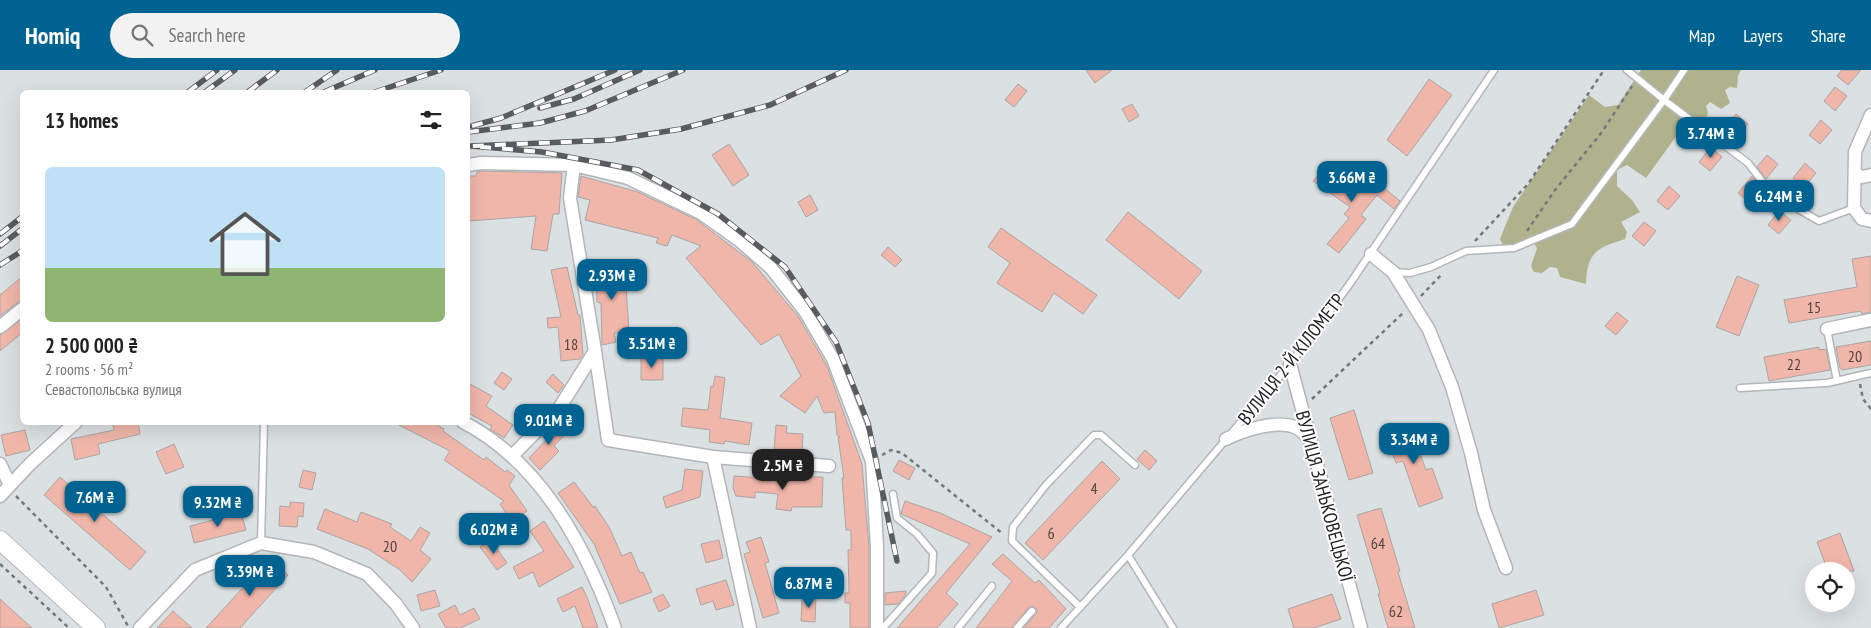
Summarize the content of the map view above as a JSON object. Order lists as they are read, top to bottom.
{
  "streets": {
    "street": ["ВУЛИЦЯ ЗАНЬКОВЕЦЬКОЇ"],
    "lane": ["ВУЛИЦЯ 2-Й КІЛОМЕТР"]
  },
  "crossings": [
    ["ВУЛИЦЯ 2-Й КІЛОМЕТР", "ВУЛИЦЯ ЗАНЬКОВЕЦЬКОЇ"]
  ],
  "house_numbers": [
    "15",
    "18",
    "20",
    "22",
    "4",
    "6",
    "64",
    "20",
    "62"
  ],
  "page": {
    "header": "Homiq",
    "search": "Search here",
    "nav": ["Map", "Layers", "Share"],
    "heading": "13 homes",
    "price": [
      "3.74M ₴",
      "3.66M ₴",
      "6.24M ₴",
      "2.93M ₴",
      "3.51M ₴",
      "9.01M ₴",
      "3.34M ₴",
      "2.5M ₴",
      "7.6M ₴",
      "9.32M ₴",
      "6.02M ₴",
      "3.39M ₴",
      "6.87M ₴"
    ],
    "list": [
      {
        "name": "2 500 000 ₴",
        "note": "2 rooms · 56 m² · Севастопольська вулиця"
      }
    ]
  }
}
